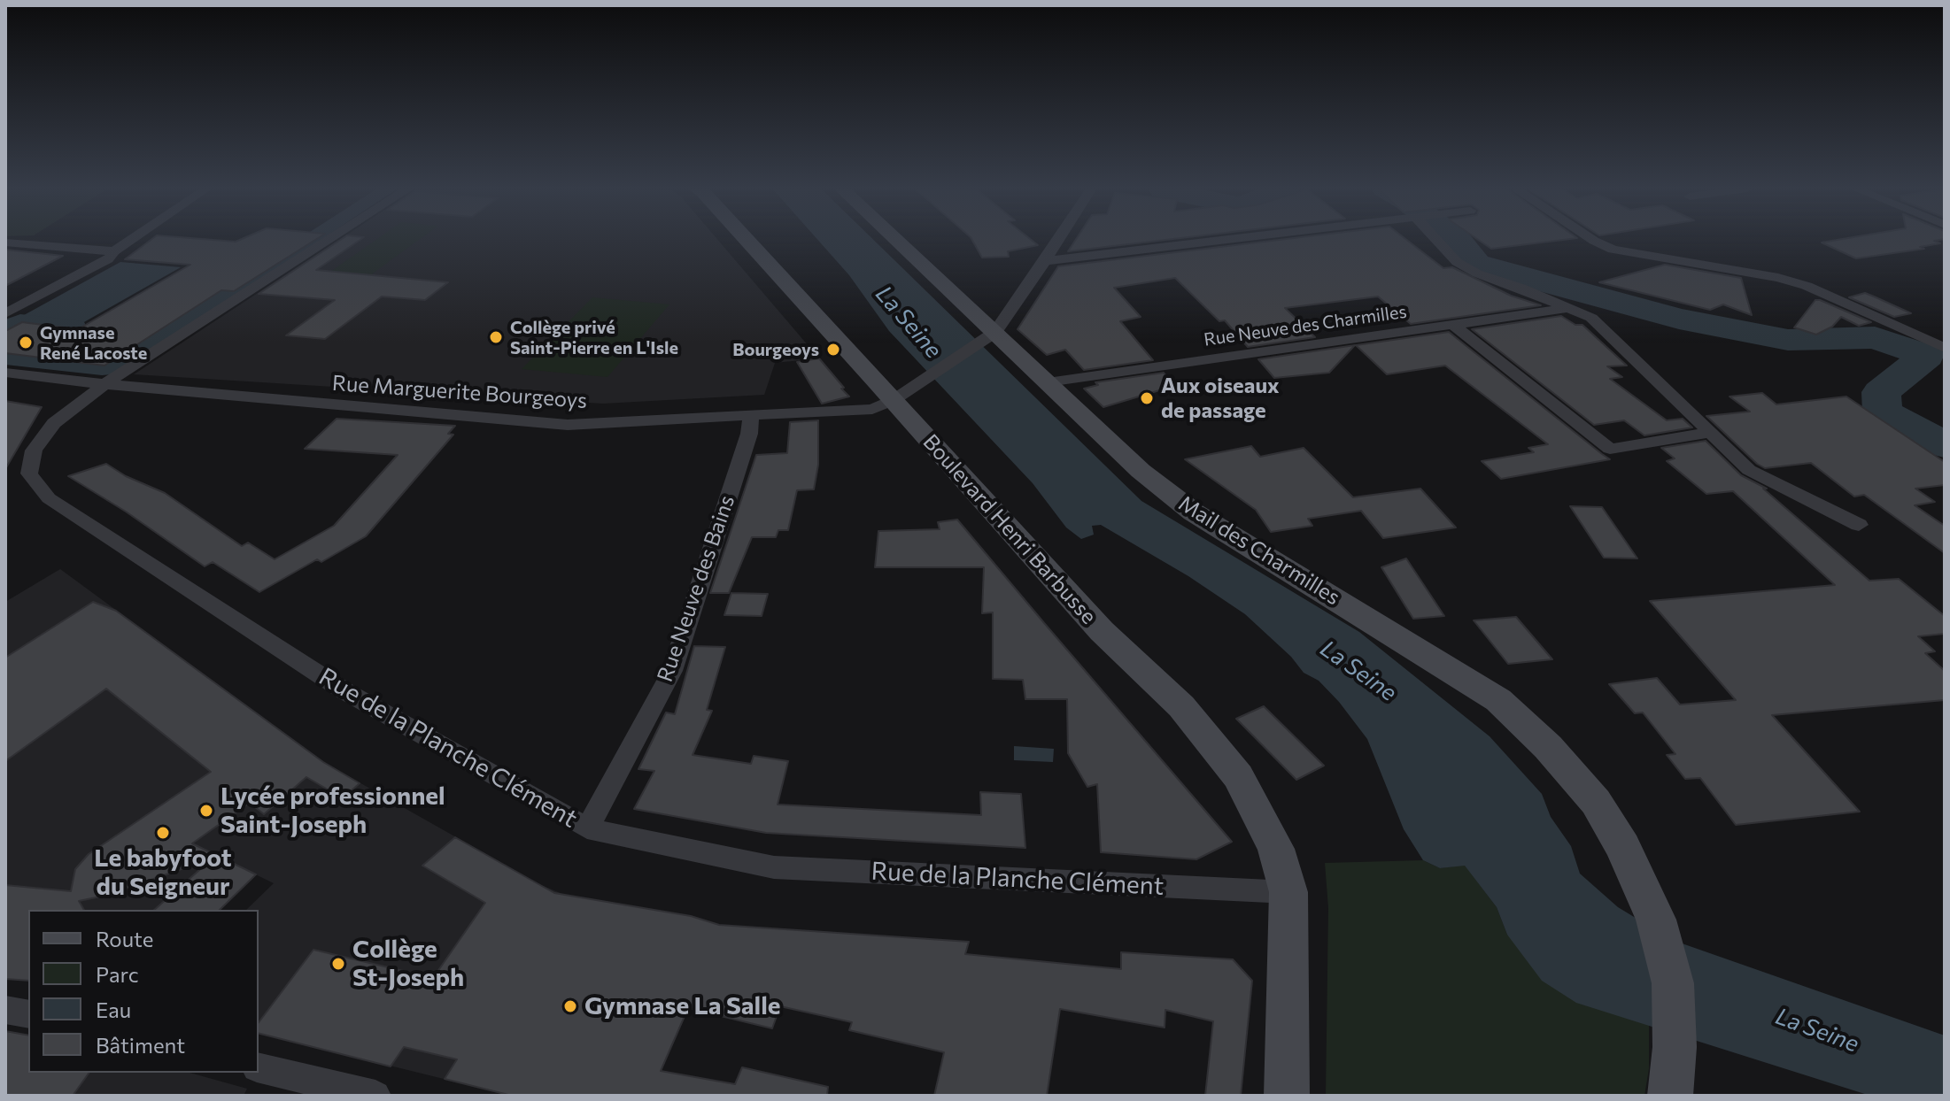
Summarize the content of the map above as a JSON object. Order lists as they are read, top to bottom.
{
  "streets": {
    "main road": ["Boulevard Henri Barbusse", "Mail des Charmilles"],
    "street": [
      "Rue Neuve des Charmilles",
      "Rue Marguerite Bourgeoys",
      "Rue Neuve des Bains",
      "Rue de la Planche Clément"
    ]
  },
  "crossings": [
    ["Rue Neuve des Charmilles", "Mail des Charmilles"],
    ["Rue Marguerite Bourgeoys", "Boulevard Henri Barbusse"],
    ["Rue Marguerite Bourgeoys", "Mail des Charmilles"],
    ["Rue Marguerite Bourgeoys", "Rue Neuve des Bains"],
    ["Rue Marguerite Bourgeoys", "Rue de la Planche Clément"],
    ["Boulevard Henri Barbusse", "Rue de la Planche Clément"],
    ["Rue Neuve des Bains", "Rue de la Planche Clément"]
  ],
  "water": ["La Seine"],
  "places": [
    "Collège privé Saint-Pierre en L'Isle",
    "Gymnase René Lacoste",
    "Bourgeoys",
    "Aux oiseaux de passage",
    "Lycée professionnel Saint-Joseph",
    "Le babyfoot du Seigneur",
    "Collège St-Joseph",
    "Gymnase La Salle"
  ],
  "legend": [
    "Route",
    "Parc",
    "Eau",
    "Bâtiment"
  ]
}
